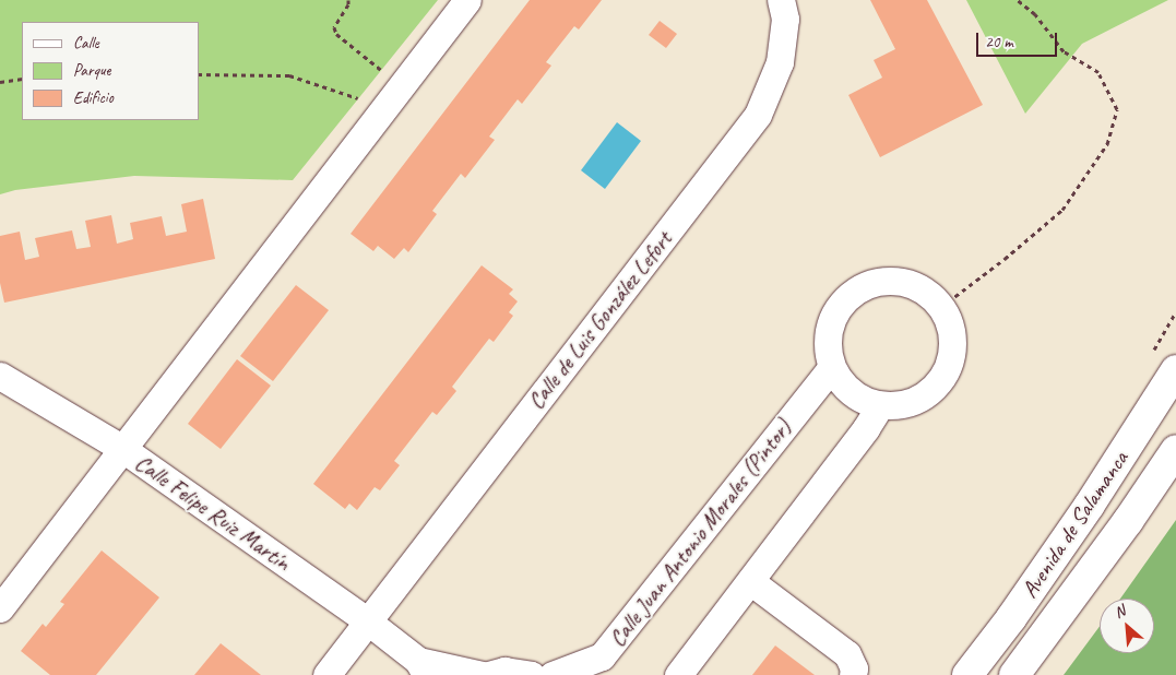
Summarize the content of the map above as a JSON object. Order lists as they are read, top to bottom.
{
  "streets": {
    "highway": ["Avenida de Salamanca"],
    "street": ["Calle de Luis González Lefort", "Calle Felipe Ruiz Martín", "Calle Juan Antonio Morales (Pintor)"]
  },
  "crossings": [
    ["Calle de Luis González Lefort", "Calle Felipe Ruiz Martín"]
  ],
  "legend": ["Calle", "Parque", "Edificio"],
  "scale_bar": "20 m",
  "north": "top left"
}
